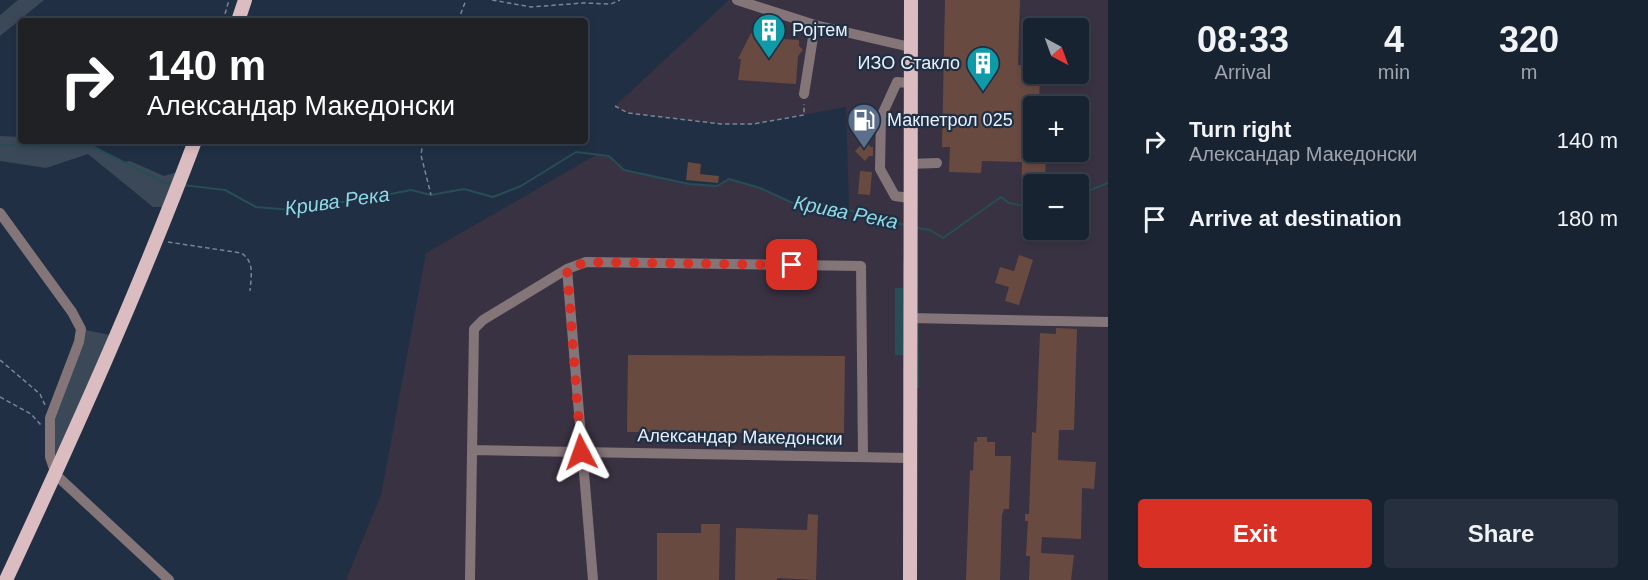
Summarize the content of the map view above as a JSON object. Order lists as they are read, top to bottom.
{
  "streets": {
    "lane": ["Александар Македонски"]
  },
  "water": ["Крива Река"],
  "places": {
    "building": ["Ројтем", "ИЗО Стакло"],
    "fuel station": ["Макпетрол 025"]
  },
  "north": "bottom right",
  "page": {
    "eta": [
      "08:33",
      "Arrival",
      "4",
      "min",
      "320",
      "m"
    ],
    "map_buttons": ["+", "−"],
    "turn": ["140 m", "Александар Македонски"],
    "list": [
      {
        "name": "Turn right",
        "note": "Александар Македонски",
        "value": "140 m"
      },
      {
        "name": "Arrive at destination",
        "value": "180 m"
      }
    ],
    "buttons": ["Exit", "Share"]
  }
}
